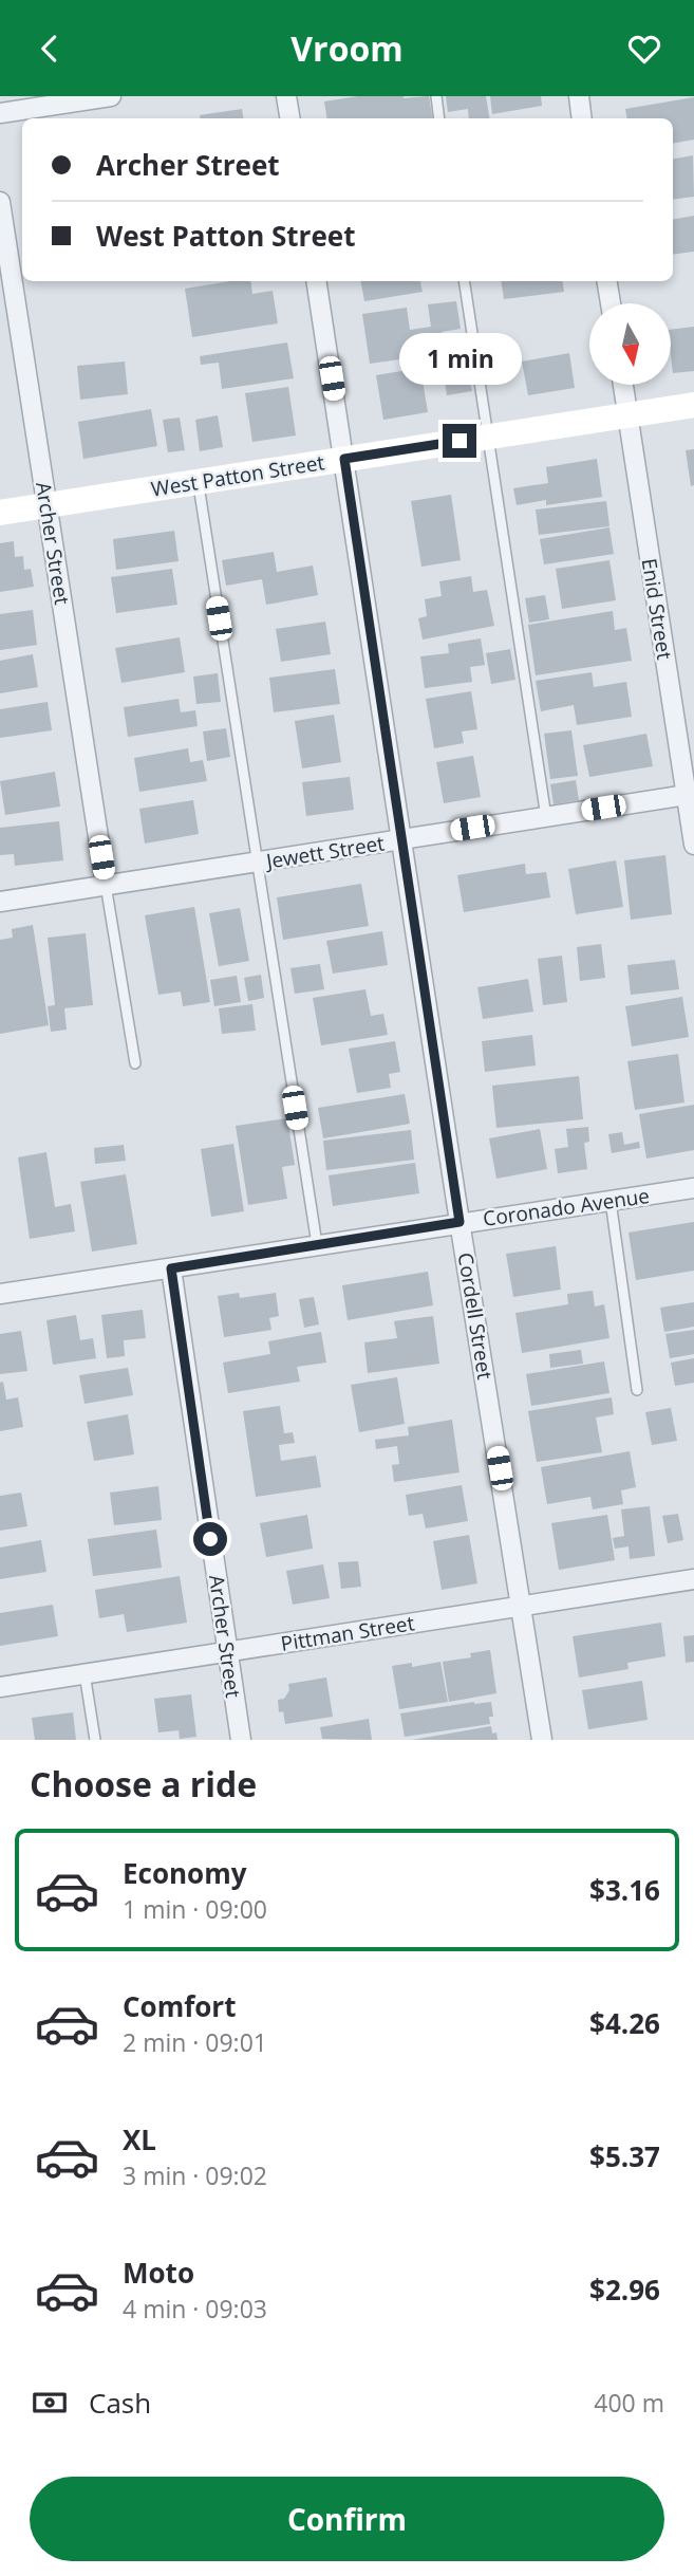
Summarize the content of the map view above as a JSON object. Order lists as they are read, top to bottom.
{
  "streets": {
    "street": [
      "West Patton Street",
      "Archer Street",
      "Enid Street",
      "Jewett Street",
      "Coronado Avenue",
      "Cordell Street",
      "Pittman Street"
    ]
  },
  "crossings": [
    ["West Patton Street", "Archer Street"],
    ["West Patton Street", "Enid Street"],
    ["West Patton Street", "Cordell Street"],
    ["Archer Street", "Jewett Street"],
    ["Archer Street", "Coronado Avenue"],
    ["Archer Street", "Pittman Street"],
    ["Enid Street", "Jewett Street"],
    ["Jewett Street", "Cordell Street"],
    ["Coronado Avenue", "Cordell Street"],
    ["Cordell Street", "Pittman Street"]
  ],
  "north": "bottom",
  "page": {
    "header": "Vroom",
    "banner": ["Archer Street", "West Patton Street"],
    "bubble": "1 min",
    "heading": "Choose a ride",
    "list": [
      {
        "name": "Economy",
        "note": "1 min · 09:00",
        "value": "$3.16"
      },
      {
        "name": "Comfort",
        "note": "2 min · 09:01",
        "value": "$4.26"
      },
      {
        "name": "XL",
        "note": "3 min · 09:02",
        "value": "$5.37"
      },
      {
        "name": "Moto",
        "note": "4 min · 09:03",
        "value": "$2.96"
      }
    ],
    "pay": ["Cash", "400 m"],
    "buttons": "Confirm"
  }
}
